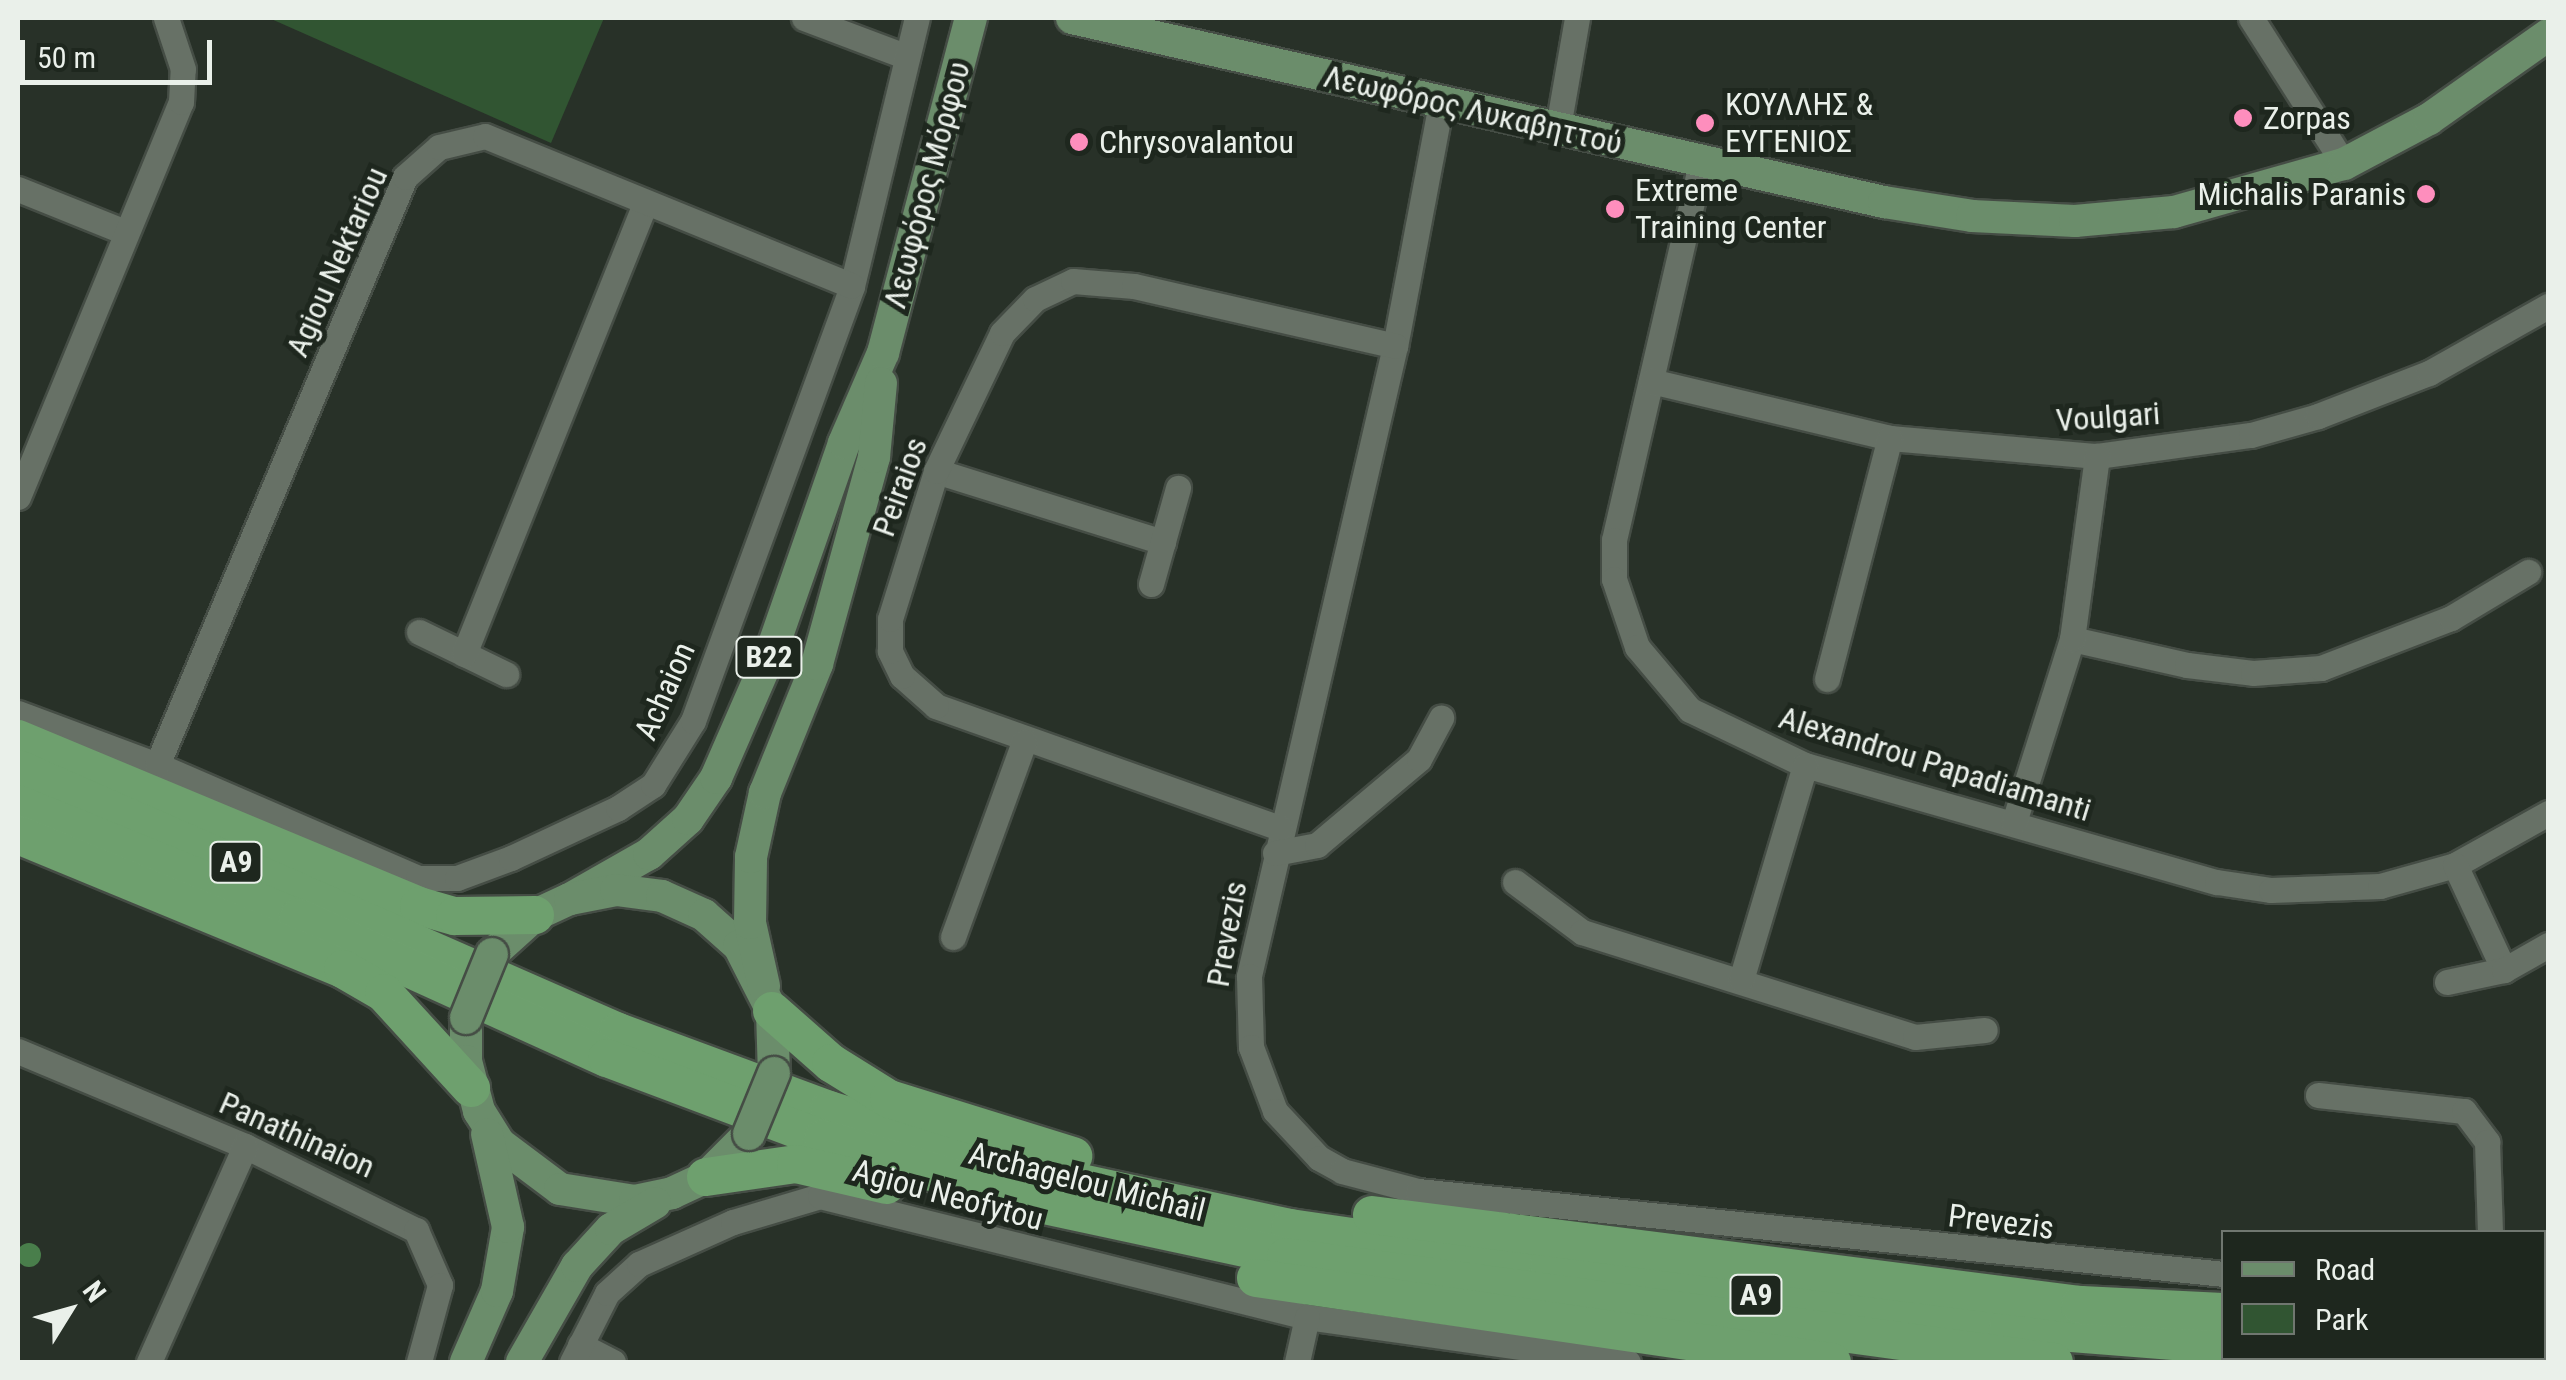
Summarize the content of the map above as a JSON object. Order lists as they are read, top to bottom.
{
  "streets": {
    "highway": ["A9", "Archagelou Michail"],
    "main road": ["Λεωφόρος Λυκαβηττού", "Λεωφόρος Μόρφου", "B22"],
    "street": [
      "Agiou Nektariou",
      "Voulgari",
      "Peiraios",
      "Achaion",
      "Alexandrou Papadiamanti",
      "Prevezis",
      "Panathinaion",
      "Agiou Neofytou"
    ]
  },
  "crossings": [
    ["Λεωφόρος Λυκαβηττού", "Alexandrou Papadiamanti"],
    ["Λεωφόρος Λυκαβηττού", "Prevezis"],
    ["Λεωφόρος Μόρφου", "B22"],
    ["Agiou Nektariou", "Achaion"],
    ["Voulgari", "Alexandrou Papadiamanti"],
    ["Peiraios", "Prevezis"]
  ],
  "places": [
    "Zorpas",
    "ΚΟΥΛΛΗΣ & ΕΥΓΕΝΙΟΣ",
    "Chrysovalantou",
    "Michalis Paranis",
    "Extreme Training Center"
  ],
  "legend": ["Road", "Park"],
  "scale_bar": "50 m",
  "north": "top right"
}
